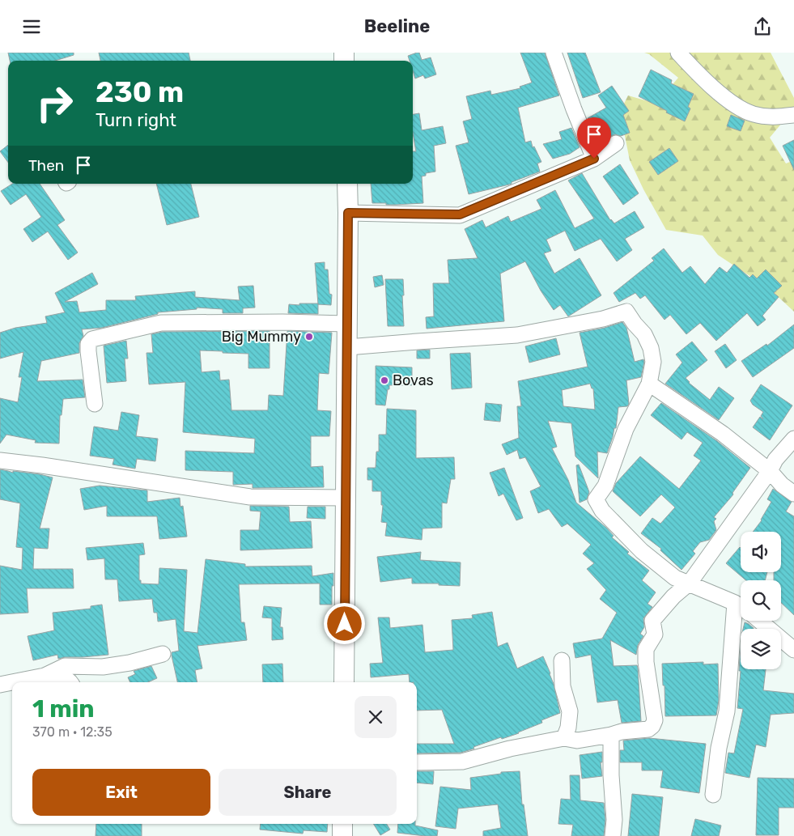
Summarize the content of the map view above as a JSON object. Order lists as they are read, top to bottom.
{
  "places": ["Big Mummy", "Bovas"],
  "page": {
    "header": "Beeline",
    "turn": ["230 m", "Turn right"],
    "then": "Then",
    "heading": ["1 min", "370 m · 12:35"],
    "buttons": ["Exit", "Share"]
  }
}
